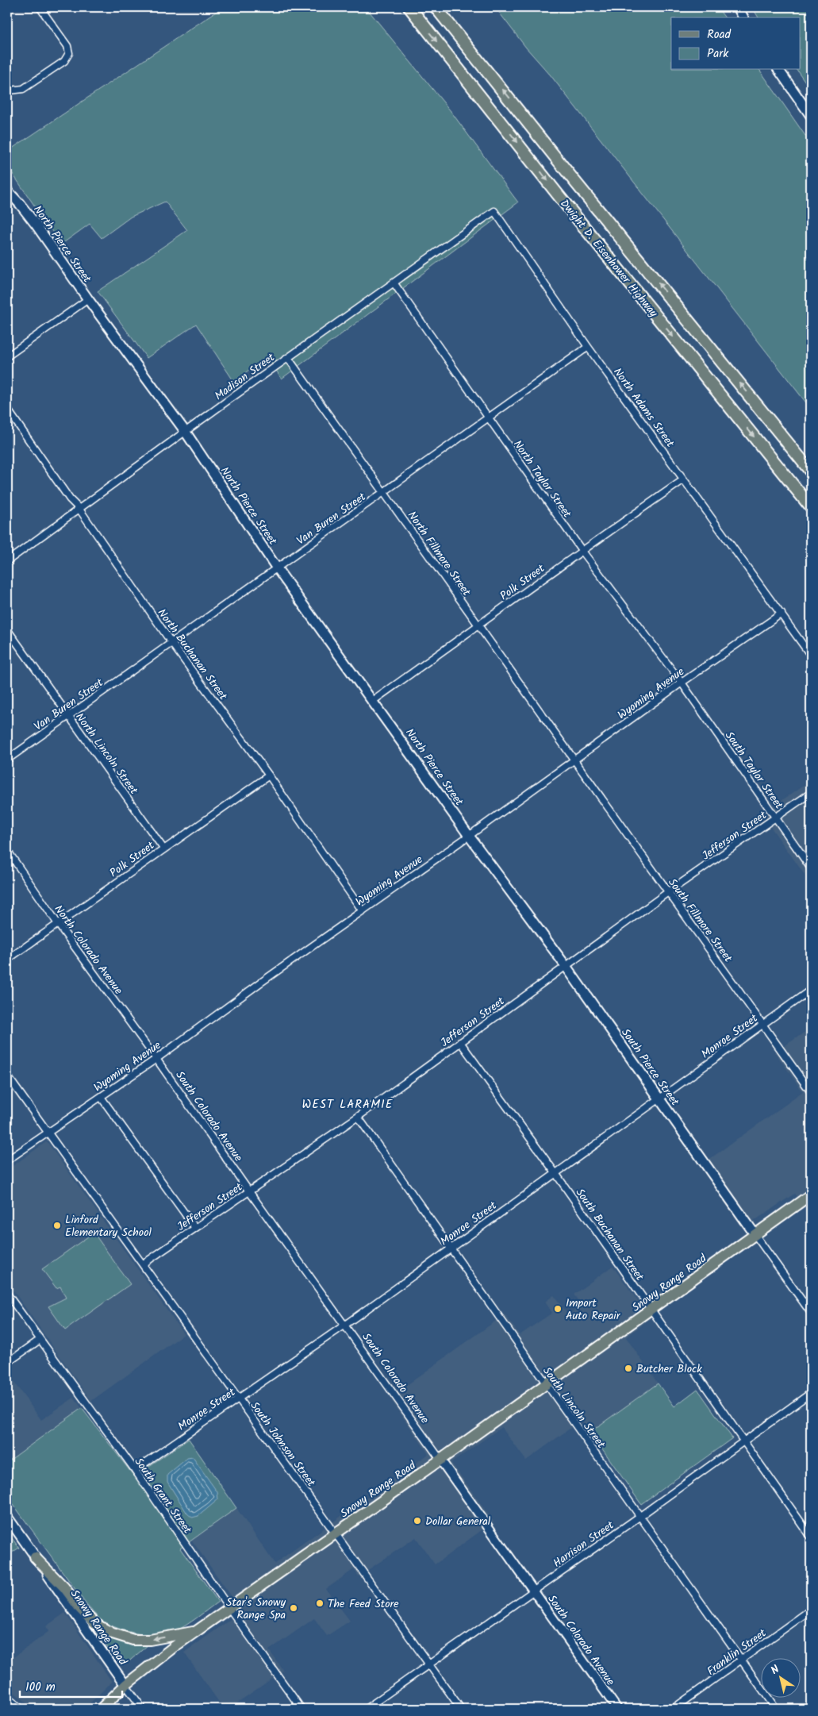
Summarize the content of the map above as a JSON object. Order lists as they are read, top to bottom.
{
  "streets": {
    "highway": ["Dwight D. Eisenhower Highway"],
    "main road": ["North Pierce Street", "South Pierce Street", "Snowy Range Road"],
    "street": [
      "Madison Street",
      "North Adams Street",
      "North Taylor Street",
      "Van Buren Street",
      "North Fillmore Street",
      "Polk Street",
      "North Buchanan Street",
      "Wyoming Avenue",
      "North Lincoln Street",
      "South Taylor Street",
      "Jefferson Street",
      "South Fillmore Street",
      "North Colorado Avenue",
      "Monroe Street",
      "South Colorado Avenue",
      "South Buchanan Street",
      "South Lincoln Street",
      "South Johnson Street",
      "South Grant Street",
      "Harrison Street",
      "Franklin Street"
    ]
  },
  "crossings": [
    ["North Pierce Street", "Madison Street"],
    ["North Pierce Street", "Van Buren Street"],
    ["North Pierce Street", "Polk Street"],
    ["North Pierce Street", "Wyoming Avenue"],
    ["North Pierce Street", "South Pierce Street"],
    ["Madison Street", "North Adams Street"],
    ["Madison Street", "North Taylor Street"],
    ["Madison Street", "North Fillmore Street"],
    ["Madison Street", "North Buchanan Street"],
    ["North Adams Street", "Van Buren Street"],
    ["North Adams Street", "Polk Street"],
    ["North Adams Street", "Wyoming Avenue"],
    ["North Taylor Street", "Van Buren Street"],
    ["North Taylor Street", "Polk Street"],
    ["North Taylor Street", "Wyoming Avenue"],
    ["North Taylor Street", "South Taylor Street"],
    ["Van Buren Street", "North Fillmore Street"],
    ["Van Buren Street", "North Buchanan Street"],
    ["Van Buren Street", "North Lincoln Street"],
    ["North Fillmore Street", "Polk Street"],
    ["North Fillmore Street", "Wyoming Avenue"],
    ["North Fillmore Street", "South Fillmore Street"],
    ["Polk Street", "North Buchanan Street"],
    ["Polk Street", "North Lincoln Street"],
    ["Polk Street", "North Colorado Avenue"],
    ["North Buchanan Street", "Wyoming Avenue"],
    ["Wyoming Avenue", "South Taylor Street"],
    ["Wyoming Avenue", "South Fillmore Street"],
    ["Wyoming Avenue", "North Colorado Avenue"],
    ["Wyoming Avenue", "South Pierce Street"],
    ["Wyoming Avenue", "South Colorado Avenue"],
    ["Wyoming Avenue", "South Johnson Street"],
    ["South Taylor Street", "Jefferson Street"],
    ["Jefferson Street", "South Fillmore Street"],
    ["Jefferson Street", "South Pierce Street"],
    ["Jefferson Street", "South Colorado Avenue"],
    ["Jefferson Street", "South Buchanan Street"],
    ["Jefferson Street", "South Lincoln Street"],
    ["Jefferson Street", "South Johnson Street"],
    ["South Fillmore Street", "Monroe Street"],
    ["North Colorado Avenue", "South Colorado Avenue"],
    ["Monroe Street", "South Pierce Street"],
    ["Monroe Street", "South Colorado Avenue"],
    ["Monroe Street", "South Buchanan Street"],
    ["Monroe Street", "South Lincoln Street"],
    ["Monroe Street", "South Johnson Street"],
    ["Monroe Street", "South Grant Street"],
    ["South Pierce Street", "Snowy Range Road"],
    ["South Colorado Avenue", "Snowy Range Road"],
    ["South Colorado Avenue", "Harrison Street"],
    ["South Buchanan Street", "Snowy Range Road"],
    ["South Buchanan Street", "Harrison Street"],
    ["Snowy Range Road", "South Lincoln Street"],
    ["Snowy Range Road", "South Johnson Street"],
    ["Snowy Range Road", "South Grant Street"],
    ["South Lincoln Street", "Harrison Street"],
    ["South Lincoln Street", "Franklin Street"],
    ["South Johnson Street", "Harrison Street"]
  ],
  "districts": ["WEST LARAMIE"],
  "places": [
    "Linford Elementary School",
    "Import Auto Repair",
    "Butcher Block",
    "Dollar General",
    "The Feed Store",
    "Star's Snowy Range Spa"
  ],
  "legend": ["Road", "Park"],
  "scale_bar": "100 m",
  "north": "top left"
}
